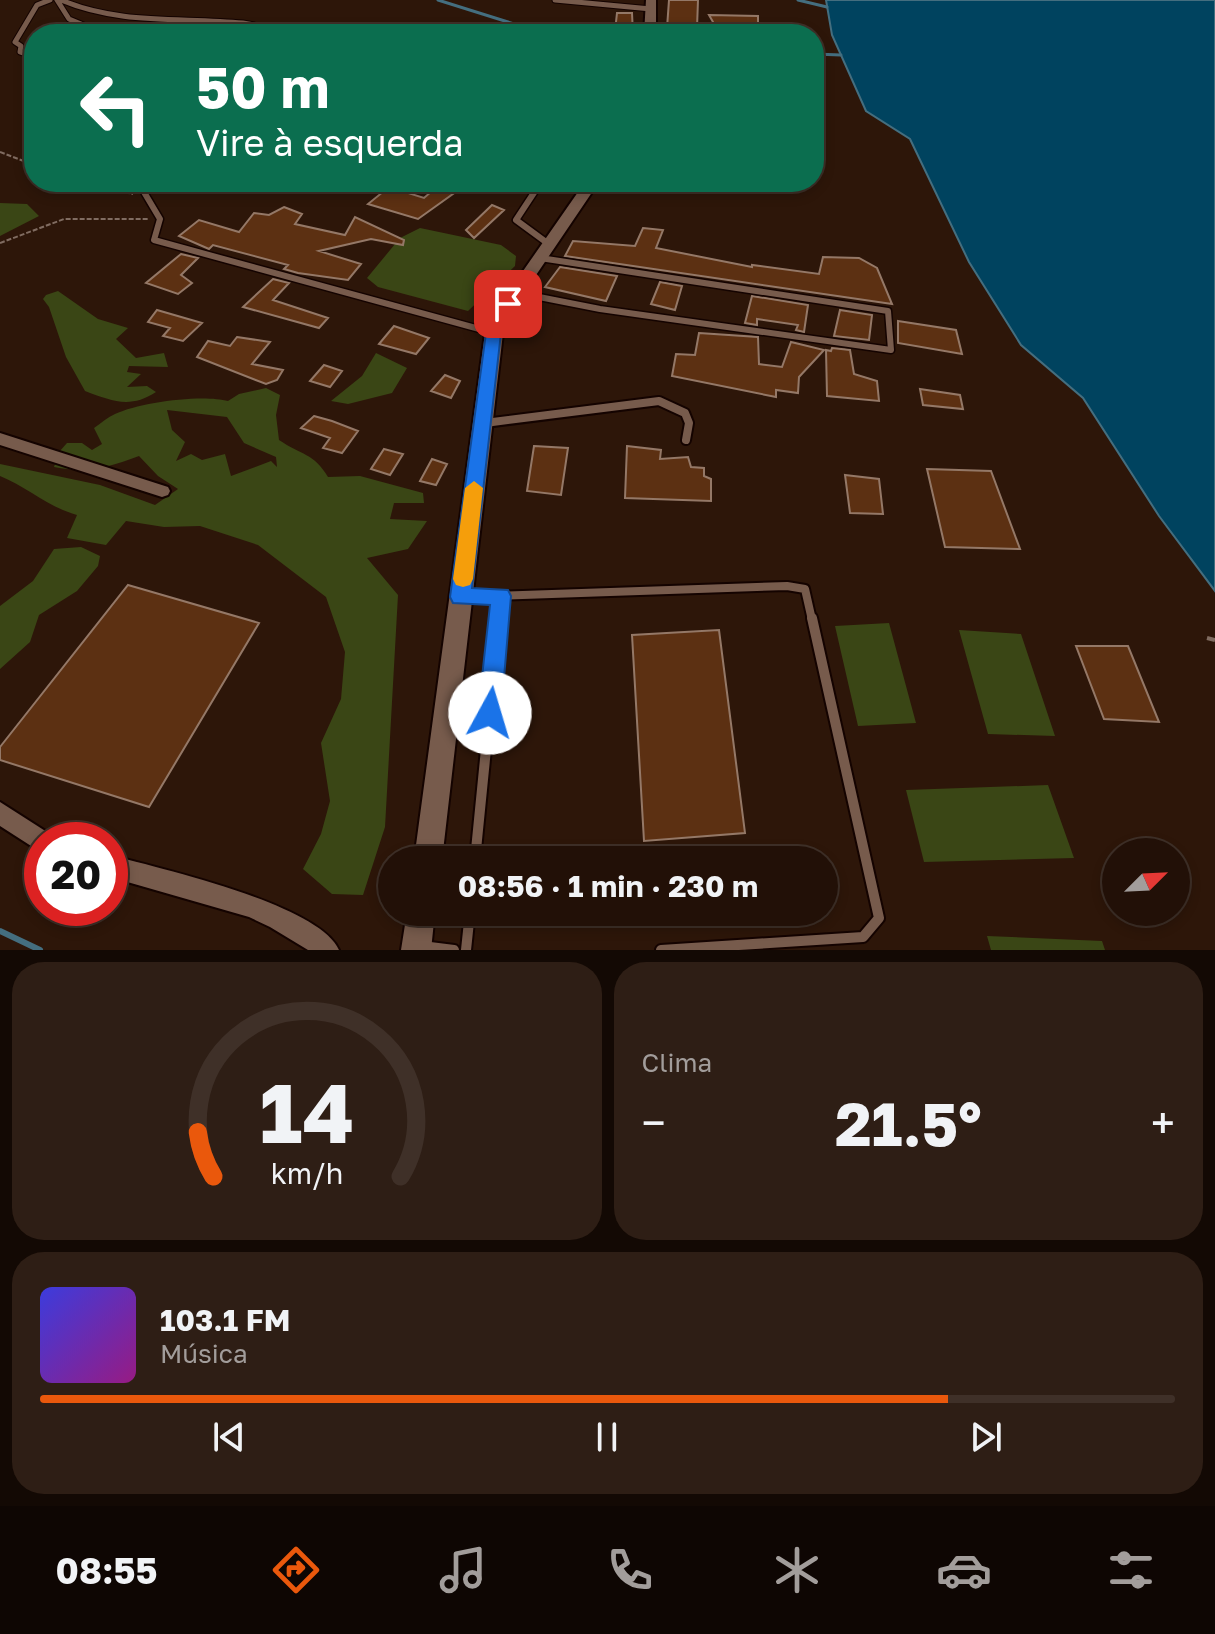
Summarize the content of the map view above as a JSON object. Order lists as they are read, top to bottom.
{
  "north": "top right",
  "page": {
    "turn": ["50 m", "Vire à esquerda"],
    "limit": "20",
    "trip": "08:56 · 1 min · 230 m",
    "tile": "Clima",
    "heat": ["−", "21.5°", "+"],
    "song": ["103.1 FM", "Música"],
    "tabs": "08:55",
    "gauge": ["14", "km/h"]
  }
}
